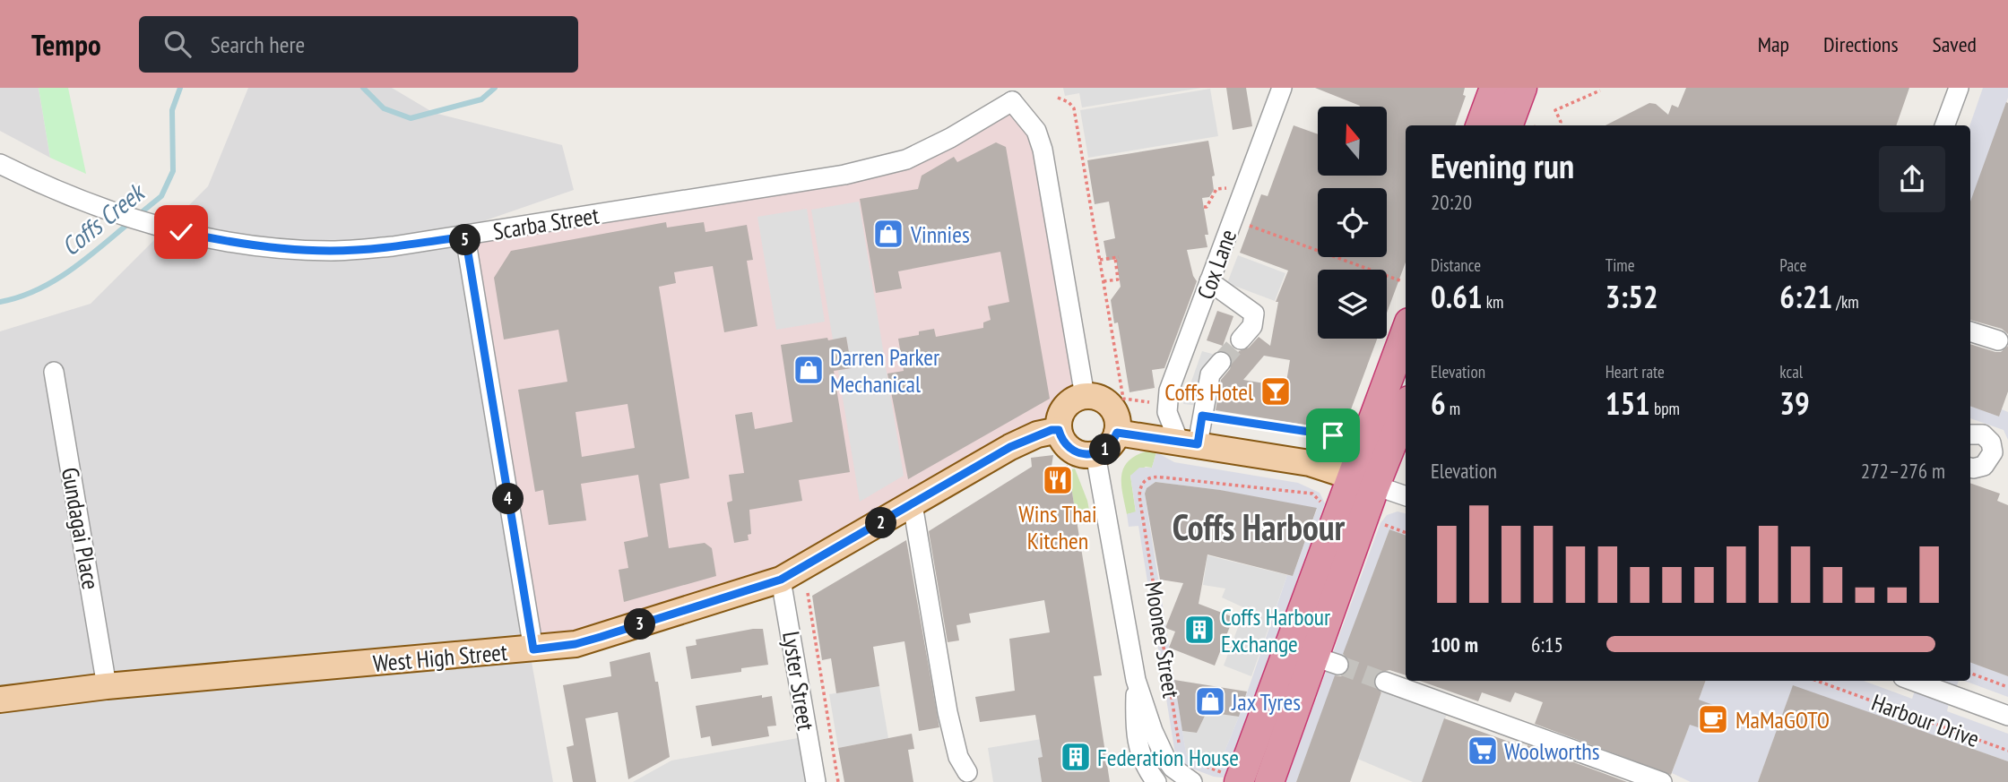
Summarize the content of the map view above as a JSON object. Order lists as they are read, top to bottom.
{
  "streets": {
    "main road": ["West High Street"],
    "street": [
      "Scarba Street",
      "Cox Lane",
      "Gundagai Place",
      "Moonee Street",
      "Lyster Street",
      "Harbour Drive"
    ]
  },
  "crossings": [
    ["Gundagai Place", "West High Street"],
    ["Moonee Street", "West High Street"],
    ["West High Street", "Lyster Street"]
  ],
  "districts": ["Coffs Harbour"],
  "water": ["Coffs Creek"],
  "places": {
    "shop": ["Vinnies", "Darren Parker Mechanical", "Jax Tyres"],
    "bar": ["Coffs Hotel"],
    "restaurant": ["Wins Thai Kitchen"],
    "building": ["Coffs Harbour Exchange", "Federation House"],
    "cafe": ["MaMaGOTO"],
    "supermarket": ["Woolworths"]
  },
  "north": "top",
  "page": {
    "header": "Tempo",
    "search": "Search here",
    "nav": ["Map", "Directions", "Saved"],
    "heading": ["Evening run", "20:20"],
    "pins": [
      "5",
      "1",
      "4",
      "2",
      "3"
    ],
    "stats": [
      ["Distance", "0.61 km"],
      ["Time", "3:52"],
      ["Pace", "6:21 /km"],
      ["Elevation", "6 m"],
      ["Heart rate", "151 bpm"],
      ["kcal", "39"]
    ],
    "chart": ["Elevation", "272–276 m"],
    "list": [
      {
        "name": "100 m",
        "note": "6:15"
      }
    ]
  }
}
